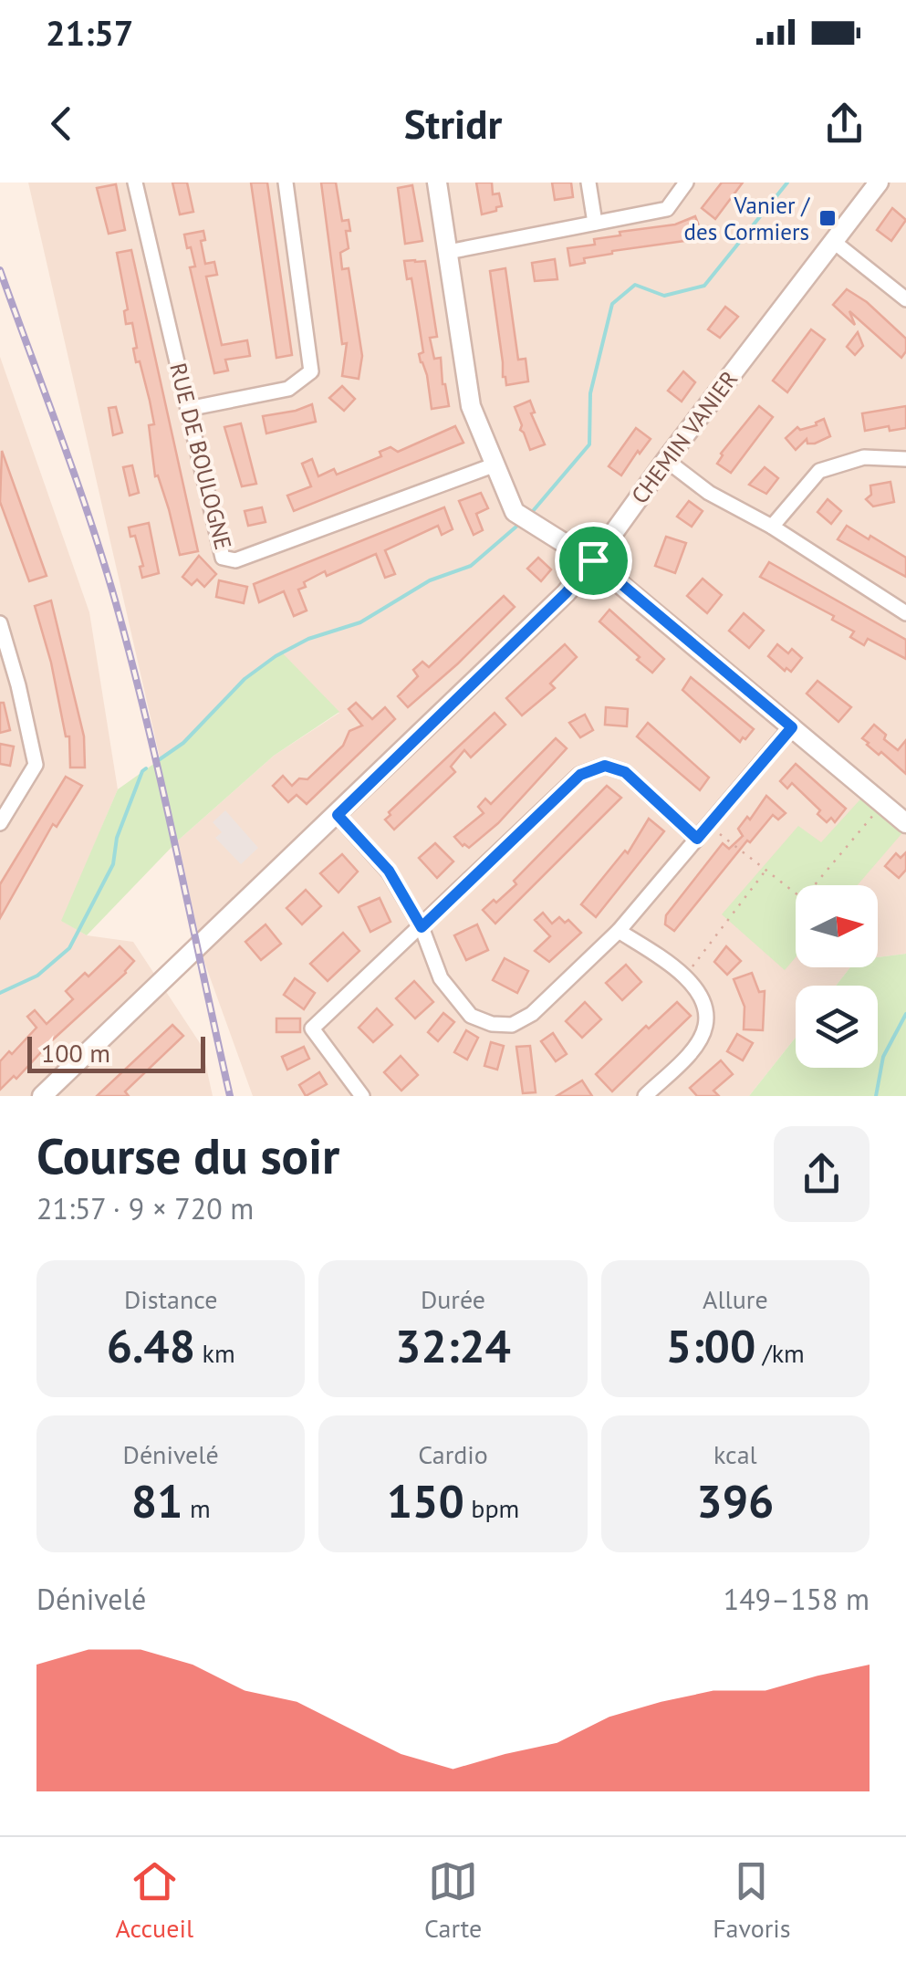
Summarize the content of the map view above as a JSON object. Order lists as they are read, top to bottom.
{
  "streets": {
    "street": ["CHEMIN VANIER", "RUE DE BOULOGNE"]
  },
  "places": {
    "transit": ["Vanier / des Cormiers"]
  },
  "scale_bar": "100 m",
  "north": "right",
  "page": {
    "status": "21:57",
    "header": "Stridr",
    "scale": "100 m",
    "heading": ["Course du soir", "21:57 · 9 × 720 m"],
    "stats": [
      ["Distance", "6.48 km"],
      ["Durée", "32:24"],
      ["Allure", "5:00 /km"],
      ["Dénivelé", "81 m"],
      ["Cardio", "150 bpm"],
      ["kcal", "396"]
    ],
    "chart": ["Dénivelé", "149–158 m"],
    "tabs": ["Accueil", "Carte", "Favoris"]
  }
}
